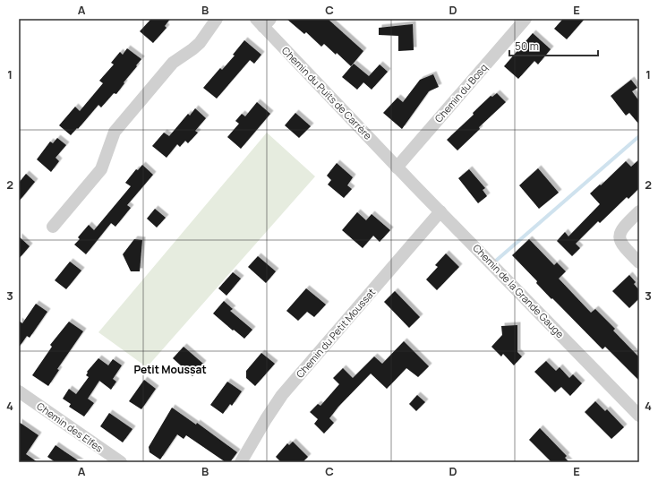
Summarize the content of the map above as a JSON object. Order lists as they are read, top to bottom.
{
  "streets": {
    "street": [
      "Chemin du Puits de Carrère",
      "Chemin du Bosq",
      "Chemin de la Grande Gauge",
      "Chemin du Petit Moussat",
      "Chemin des Elfes"
    ]
  },
  "crossings": [
    ["Chemin du Puits de Carrère", "Chemin du Bosq"],
    ["Chemin du Puits de Carrère", "Chemin de la Grande Gauge"],
    ["Chemin du Bosq", "Chemin de la Grande Gauge"],
    ["Chemin de la Grande Gauge", "Chemin du Petit Moussat"]
  ],
  "districts": ["Petit Moussat"],
  "scale_bar": "50 m",
  "grid": {
    "columns": [
      "A",
      "B",
      "C",
      "D",
      "E"
    ],
    "rows": [
      "1",
      "2",
      "3",
      "4"
    ]
  }
}
